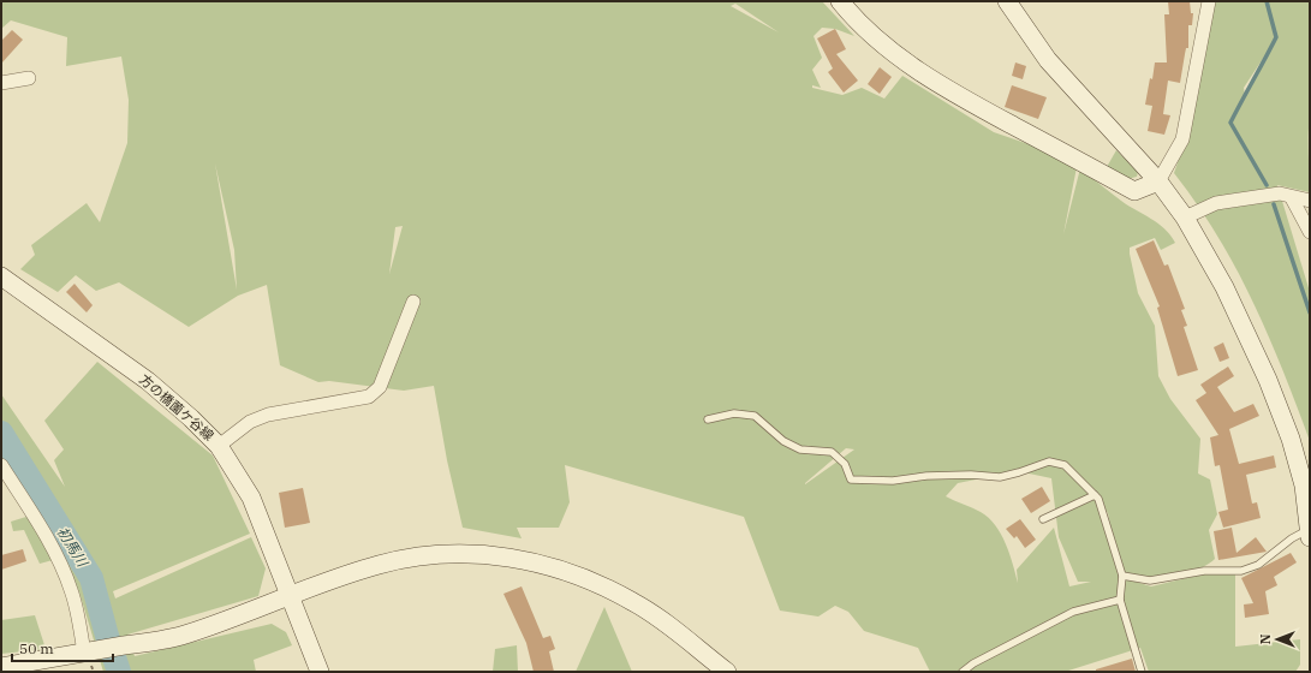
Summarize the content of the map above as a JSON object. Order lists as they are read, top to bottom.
{
  "streets": {
    "street": ["方の橋薗ケ谷線"]
  },
  "water": ["初馬川"],
  "scale_bar": "50 m",
  "north": "left"
}
